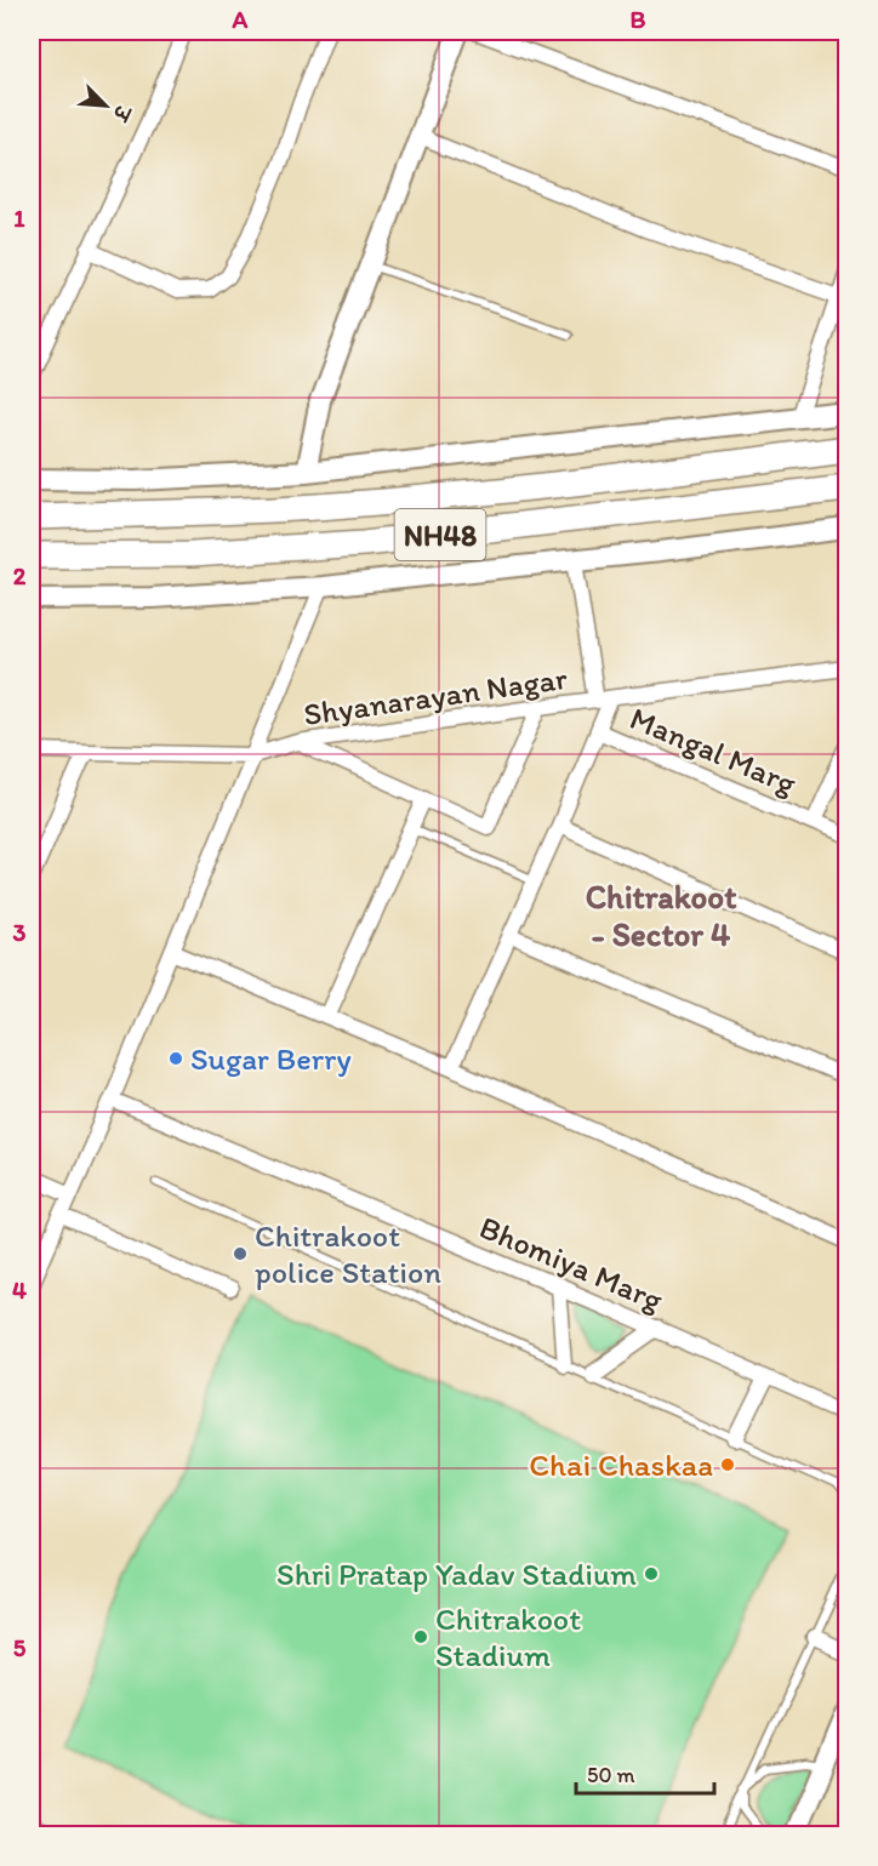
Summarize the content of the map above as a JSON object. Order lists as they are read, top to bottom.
{
  "streets": {
    "highway": ["NH48"],
    "street": ["Shyanarayan Nagar", "Mangal Marg", "Bhomiya Marg"]
  },
  "districts": ["Chitrakoot - Sector 4"],
  "places": [
    "Sugar Berry",
    "Chitrakoot police Station",
    "Chai Chaskaa",
    "Shri Pratap Yadav Stadium",
    "Chitrakoot Stadium"
  ],
  "scale_bar": "50 m",
  "north": "bottom right",
  "grid": {
    "columns": ["A", "B"],
    "rows": [
      "1",
      "2",
      "3",
      "4",
      "5"
    ]
  }
}
